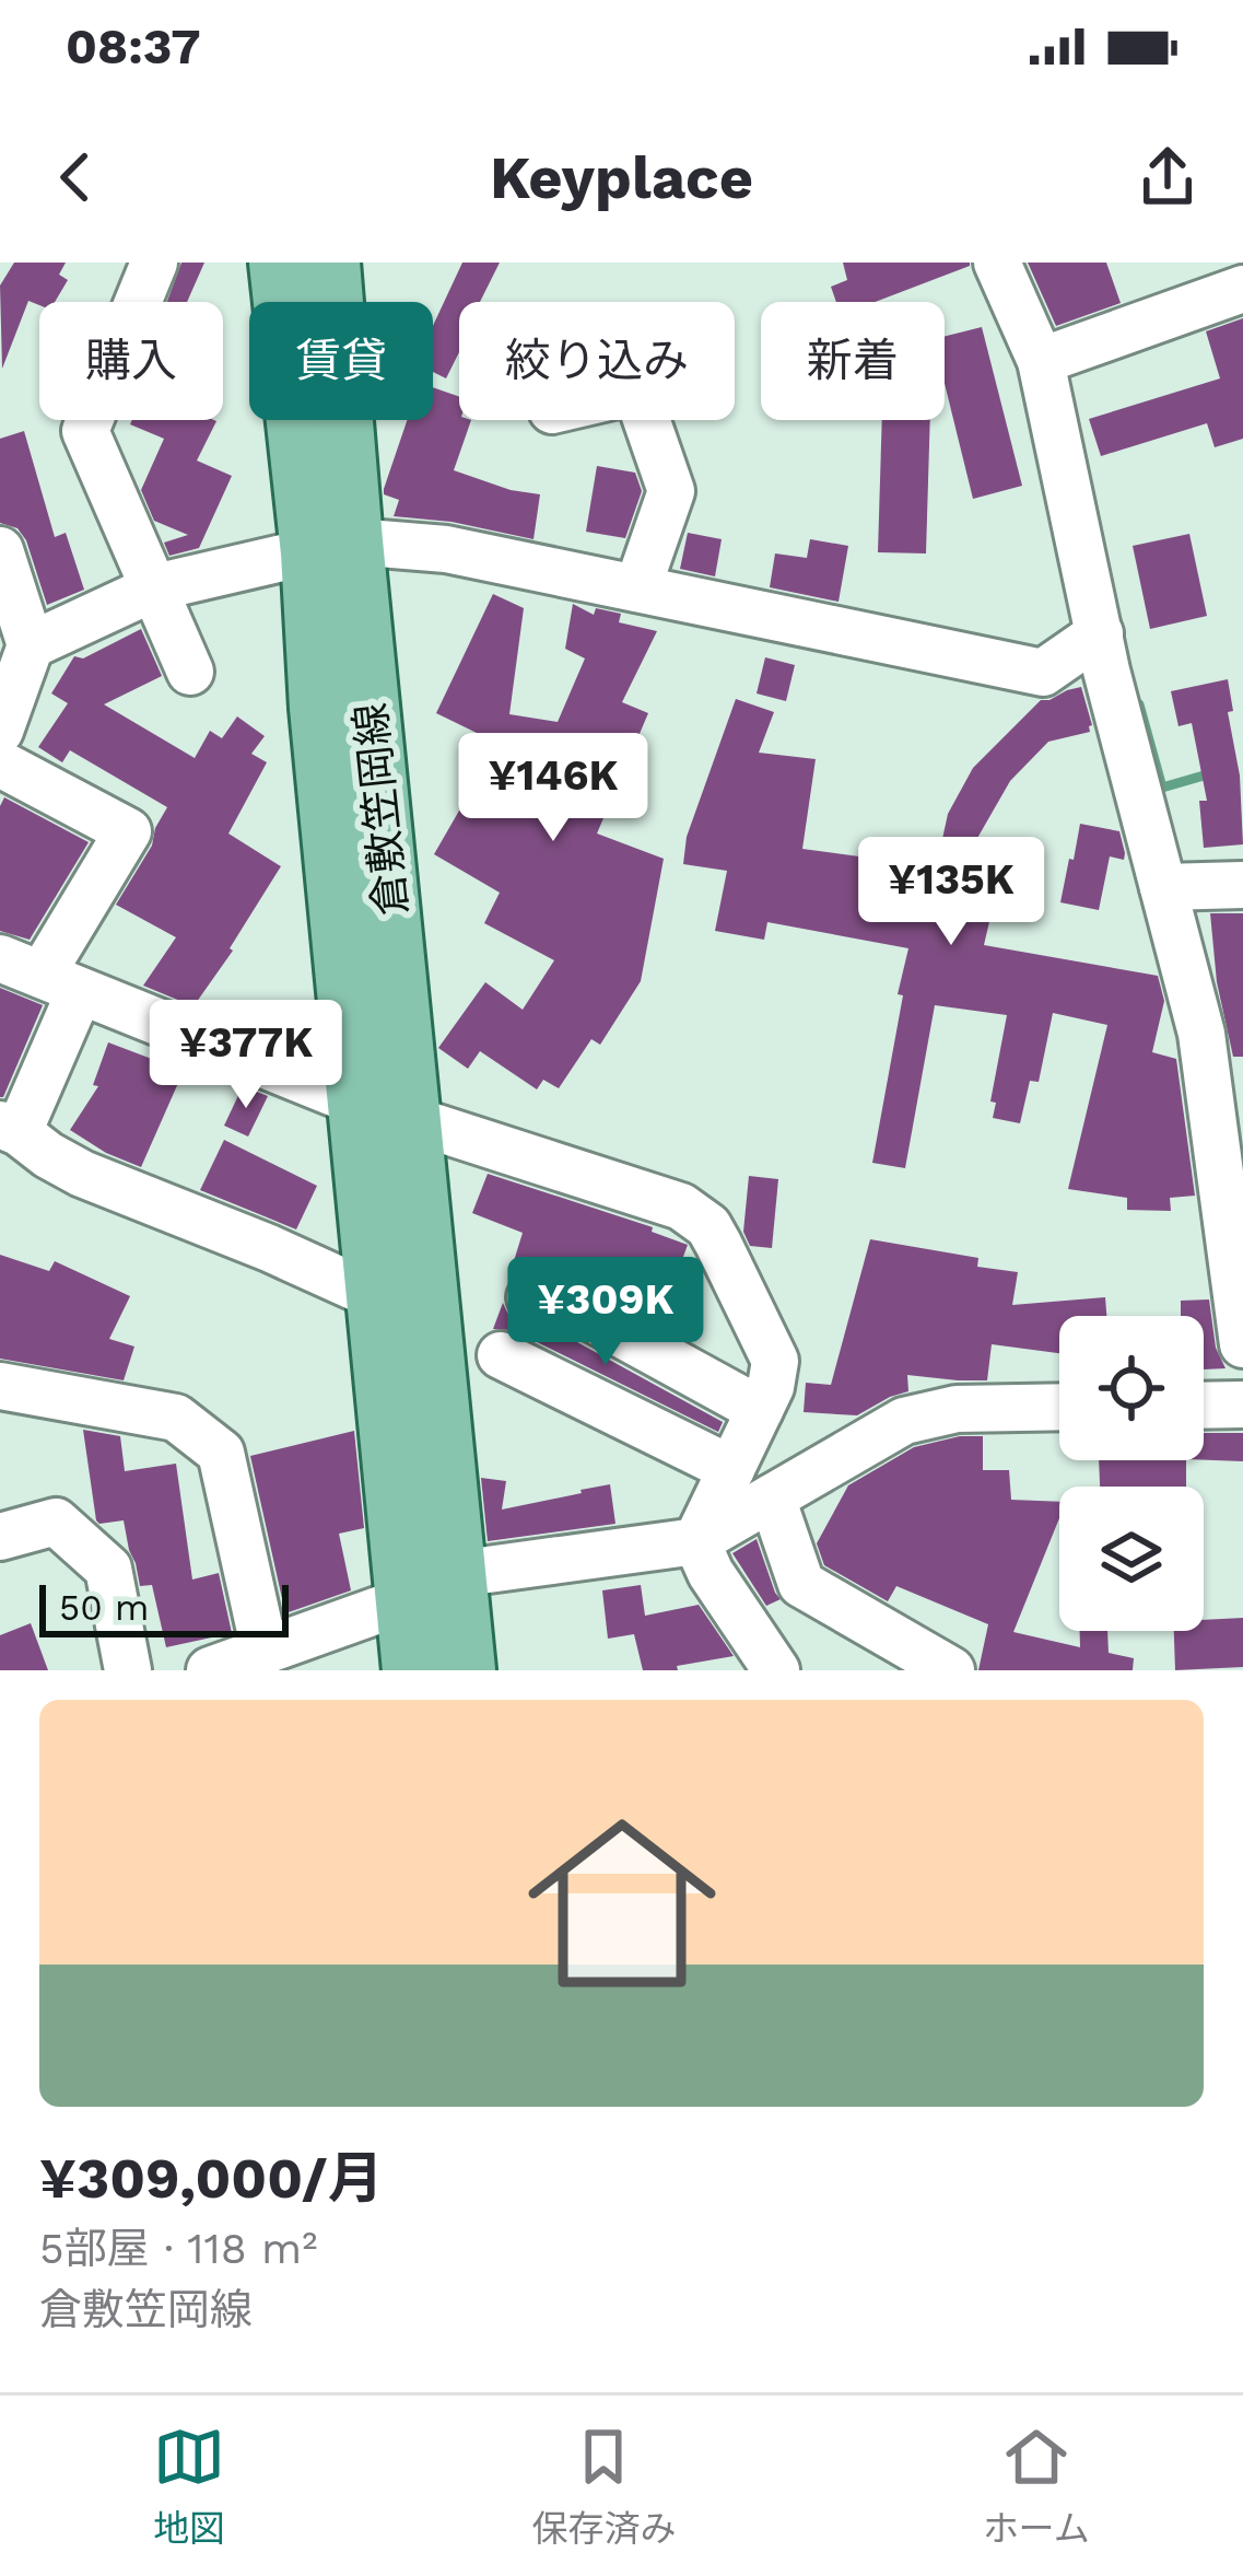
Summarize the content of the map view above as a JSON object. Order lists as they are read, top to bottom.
{
  "streets": {
    "main road": ["倉敷笠岡線"]
  },
  "scale_bar": "50 m",
  "page": {
    "status": "08:37",
    "header": "Keyplace",
    "chip": [
      "購入",
      "賃貸",
      "絞り込み",
      "新着"
    ],
    "price": [
      "¥146K",
      "¥135K",
      "¥377K",
      "¥309K"
    ],
    "scale": "50 m",
    "list": [
      {
        "name": "¥309,000/月",
        "note": "5部屋 · 118 m² · 倉敷笠岡線"
      }
    ],
    "tabs": ["地図", "保存済み", "ホーム"]
  }
}
